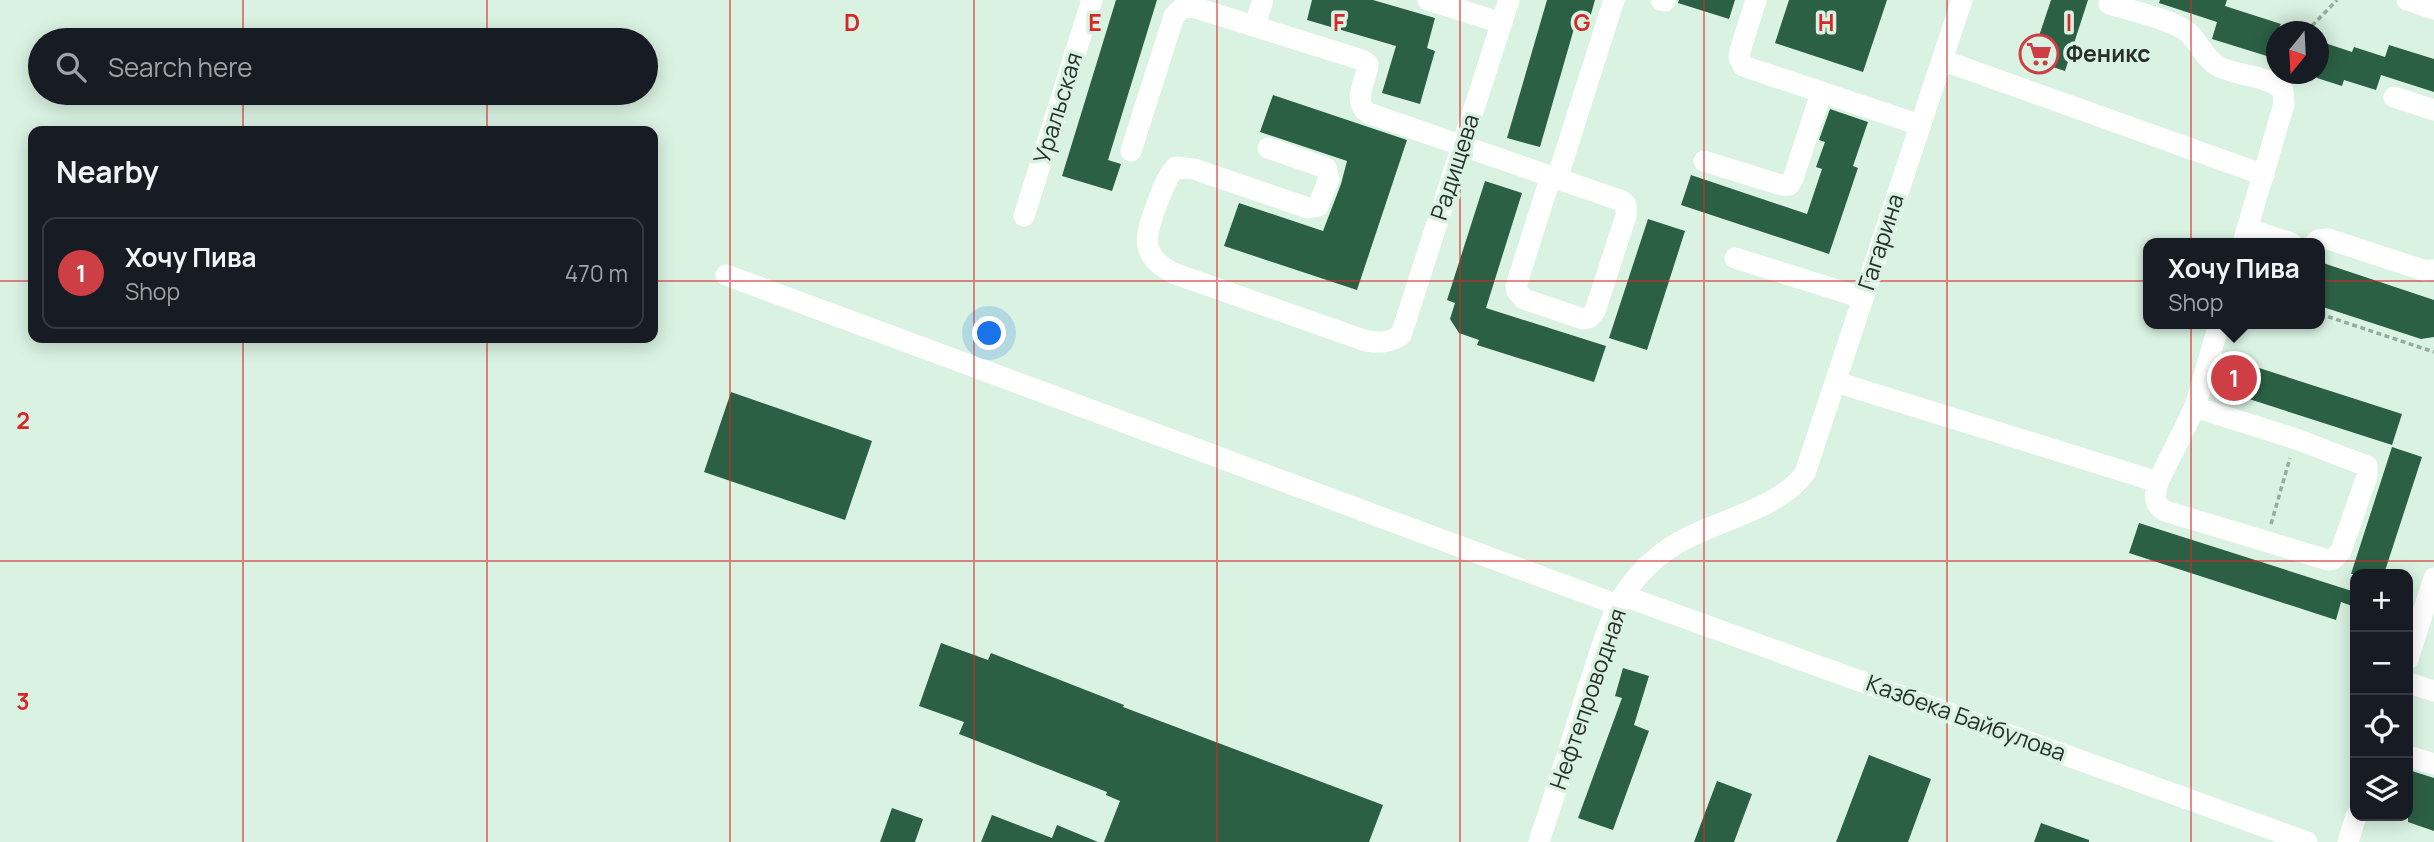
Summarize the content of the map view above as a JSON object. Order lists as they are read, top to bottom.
{
  "streets": {
    "street": [
      "Уральская",
      "Радищева",
      "Гагарина",
      "Нефтепроводная",
      "Казбека Байбулова"
    ]
  },
  "crossings": [
    ["Гагарина", "Нефтепроводная"],
    ["Нефтепроводная", "Казбека Байбулова"]
  ],
  "places": {
    "supermarket": ["Феникс"]
  },
  "north": "bottom",
  "page": {
    "search": "Search here",
    "heading": "Nearby",
    "list": [
      {
        "mark": "1",
        "name": "Хочу Пива",
        "note": "Shop",
        "value": "470 m"
      }
    ],
    "popup": ["Хочу Пива", "Shop"],
    "pins": "1",
    "map_buttons": ["+", "−"]
  },
  "grid": {
    "columns": [
      "D",
      "E",
      "F",
      "G",
      "H",
      "I"
    ],
    "rows": ["2", "3"]
  }
}
